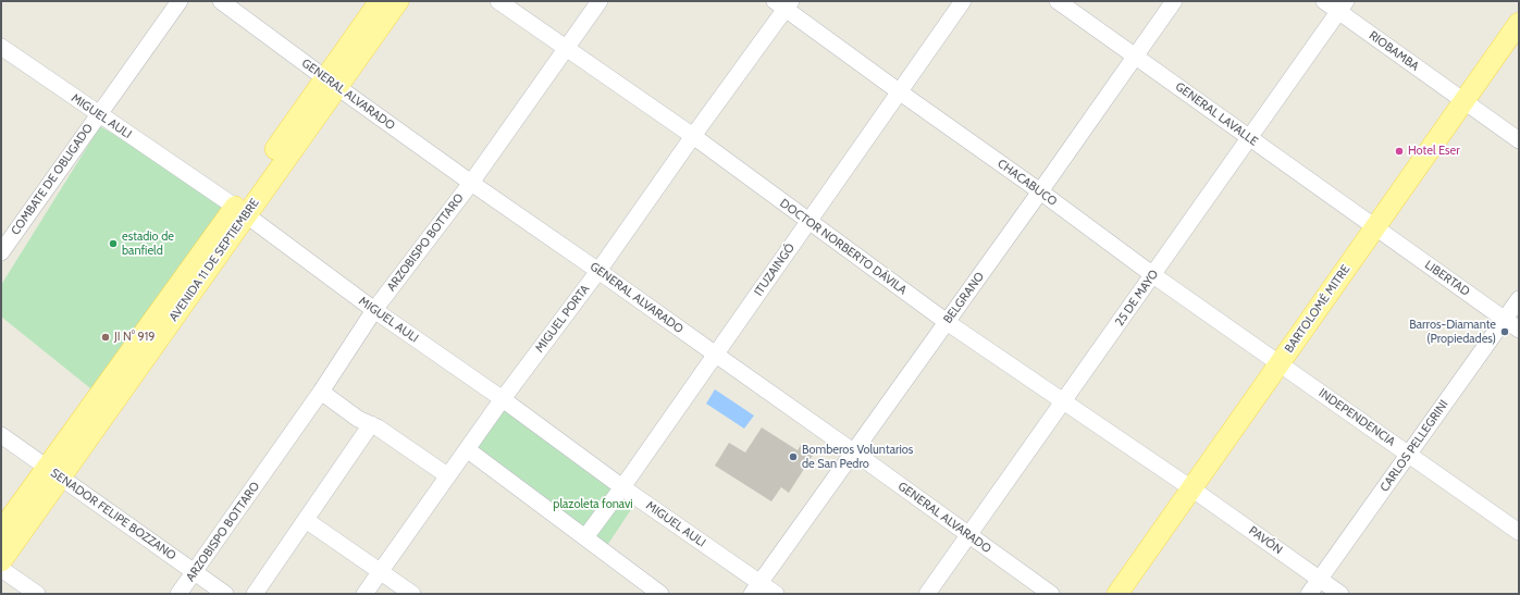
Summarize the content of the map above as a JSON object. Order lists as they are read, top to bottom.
{
  "streets": {
    "main road": ["AVENIDA 11 DE SEPTIEMBRE", "BARTOLOMÉ MITRE"],
    "street": [
      "RIOBAMBA",
      "GENERAL ALVARADO",
      "GENERAL LAVALLE",
      "MIGUEL AULI",
      "COMBATE DE OBLIGADO",
      "CHACABUCO",
      "ARZOBISPO BOTTARO",
      "DOCTOR NORBERTO DÁVILA",
      "ITUZAINGÓ",
      "LIBERTAD",
      "BELGRANO",
      "25 DE MAYO",
      "MIGUEL PORTA",
      "INDEPENDENCIA",
      "CARLOS PELLEGRINI",
      "SENADOR FELIPE BOZZANO",
      "PAVÓN"
    ]
  },
  "crossings": [
    ["RIOBAMBA", "25 DE MAYO"],
    ["RIOBAMBA", "BARTOLOMÉ MITRE"],
    ["GENERAL ALVARADO", "ARZOBISPO BOTTARO"],
    ["GENERAL ALVARADO", "AVENIDA 11 DE SEPTIEMBRE"],
    ["GENERAL ALVARADO", "ITUZAINGÓ"],
    ["GENERAL ALVARADO", "BELGRANO"],
    ["GENERAL ALVARADO", "25 DE MAYO"],
    ["GENERAL ALVARADO", "MIGUEL PORTA"],
    ["GENERAL LAVALLE", "LIBERTAD"],
    ["GENERAL LAVALLE", "BELGRANO"],
    ["GENERAL LAVALLE", "25 DE MAYO"],
    ["GENERAL LAVALLE", "BARTOLOMÉ MITRE"],
    ["MIGUEL AULI", "COMBATE DE OBLIGADO"],
    ["MIGUEL AULI", "ARZOBISPO BOTTARO"],
    ["MIGUEL AULI", "AVENIDA 11 DE SEPTIEMBRE"],
    ["MIGUEL AULI", "ITUZAINGÓ"],
    ["MIGUEL AULI", "BELGRANO"],
    ["MIGUEL AULI", "MIGUEL PORTA"],
    ["CHACABUCO", "ITUZAINGÓ"],
    ["CHACABUCO", "BELGRANO"],
    ["CHACABUCO", "25 DE MAYO"],
    ["CHACABUCO", "BARTOLOMÉ MITRE"],
    ["CHACABUCO", "MIGUEL PORTA"],
    ["CHACABUCO", "INDEPENDENCIA"],
    ["ARZOBISPO BOTTARO", "DOCTOR NORBERTO DÁVILA"],
    ["ARZOBISPO BOTTARO", "SENADOR FELIPE BOZZANO"],
    ["DOCTOR NORBERTO DÁVILA", "ITUZAINGÓ"],
    ["DOCTOR NORBERTO DÁVILA", "BELGRANO"],
    ["DOCTOR NORBERTO DÁVILA", "25 DE MAYO"],
    ["DOCTOR NORBERTO DÁVILA", "BARTOLOMÉ MITRE"],
    ["DOCTOR NORBERTO DÁVILA", "MIGUEL PORTA"],
    ["DOCTOR NORBERTO DÁVILA", "PAVÓN"],
    ["AVENIDA 11 DE SEPTIEMBRE", "SENADOR FELIPE BOZZANO"],
    ["LIBERTAD", "BARTOLOMÉ MITRE"],
    ["LIBERTAD", "CARLOS PELLEGRINI"],
    ["BARTOLOMÉ MITRE", "INDEPENDENCIA"],
    ["BARTOLOMÉ MITRE", "PAVÓN"],
    ["INDEPENDENCIA", "CARLOS PELLEGRINI"],
    ["CARLOS PELLEGRINI", "PAVÓN"]
  ],
  "parks": ["plazoleta fonavi"],
  "places": [
    "Hotel Eser",
    "estadio de banfield",
    "Barros-Diamante (Propiedades)",
    "JI N° 919",
    "Bomberos Voluntarios de San Pedro"
  ]
}
